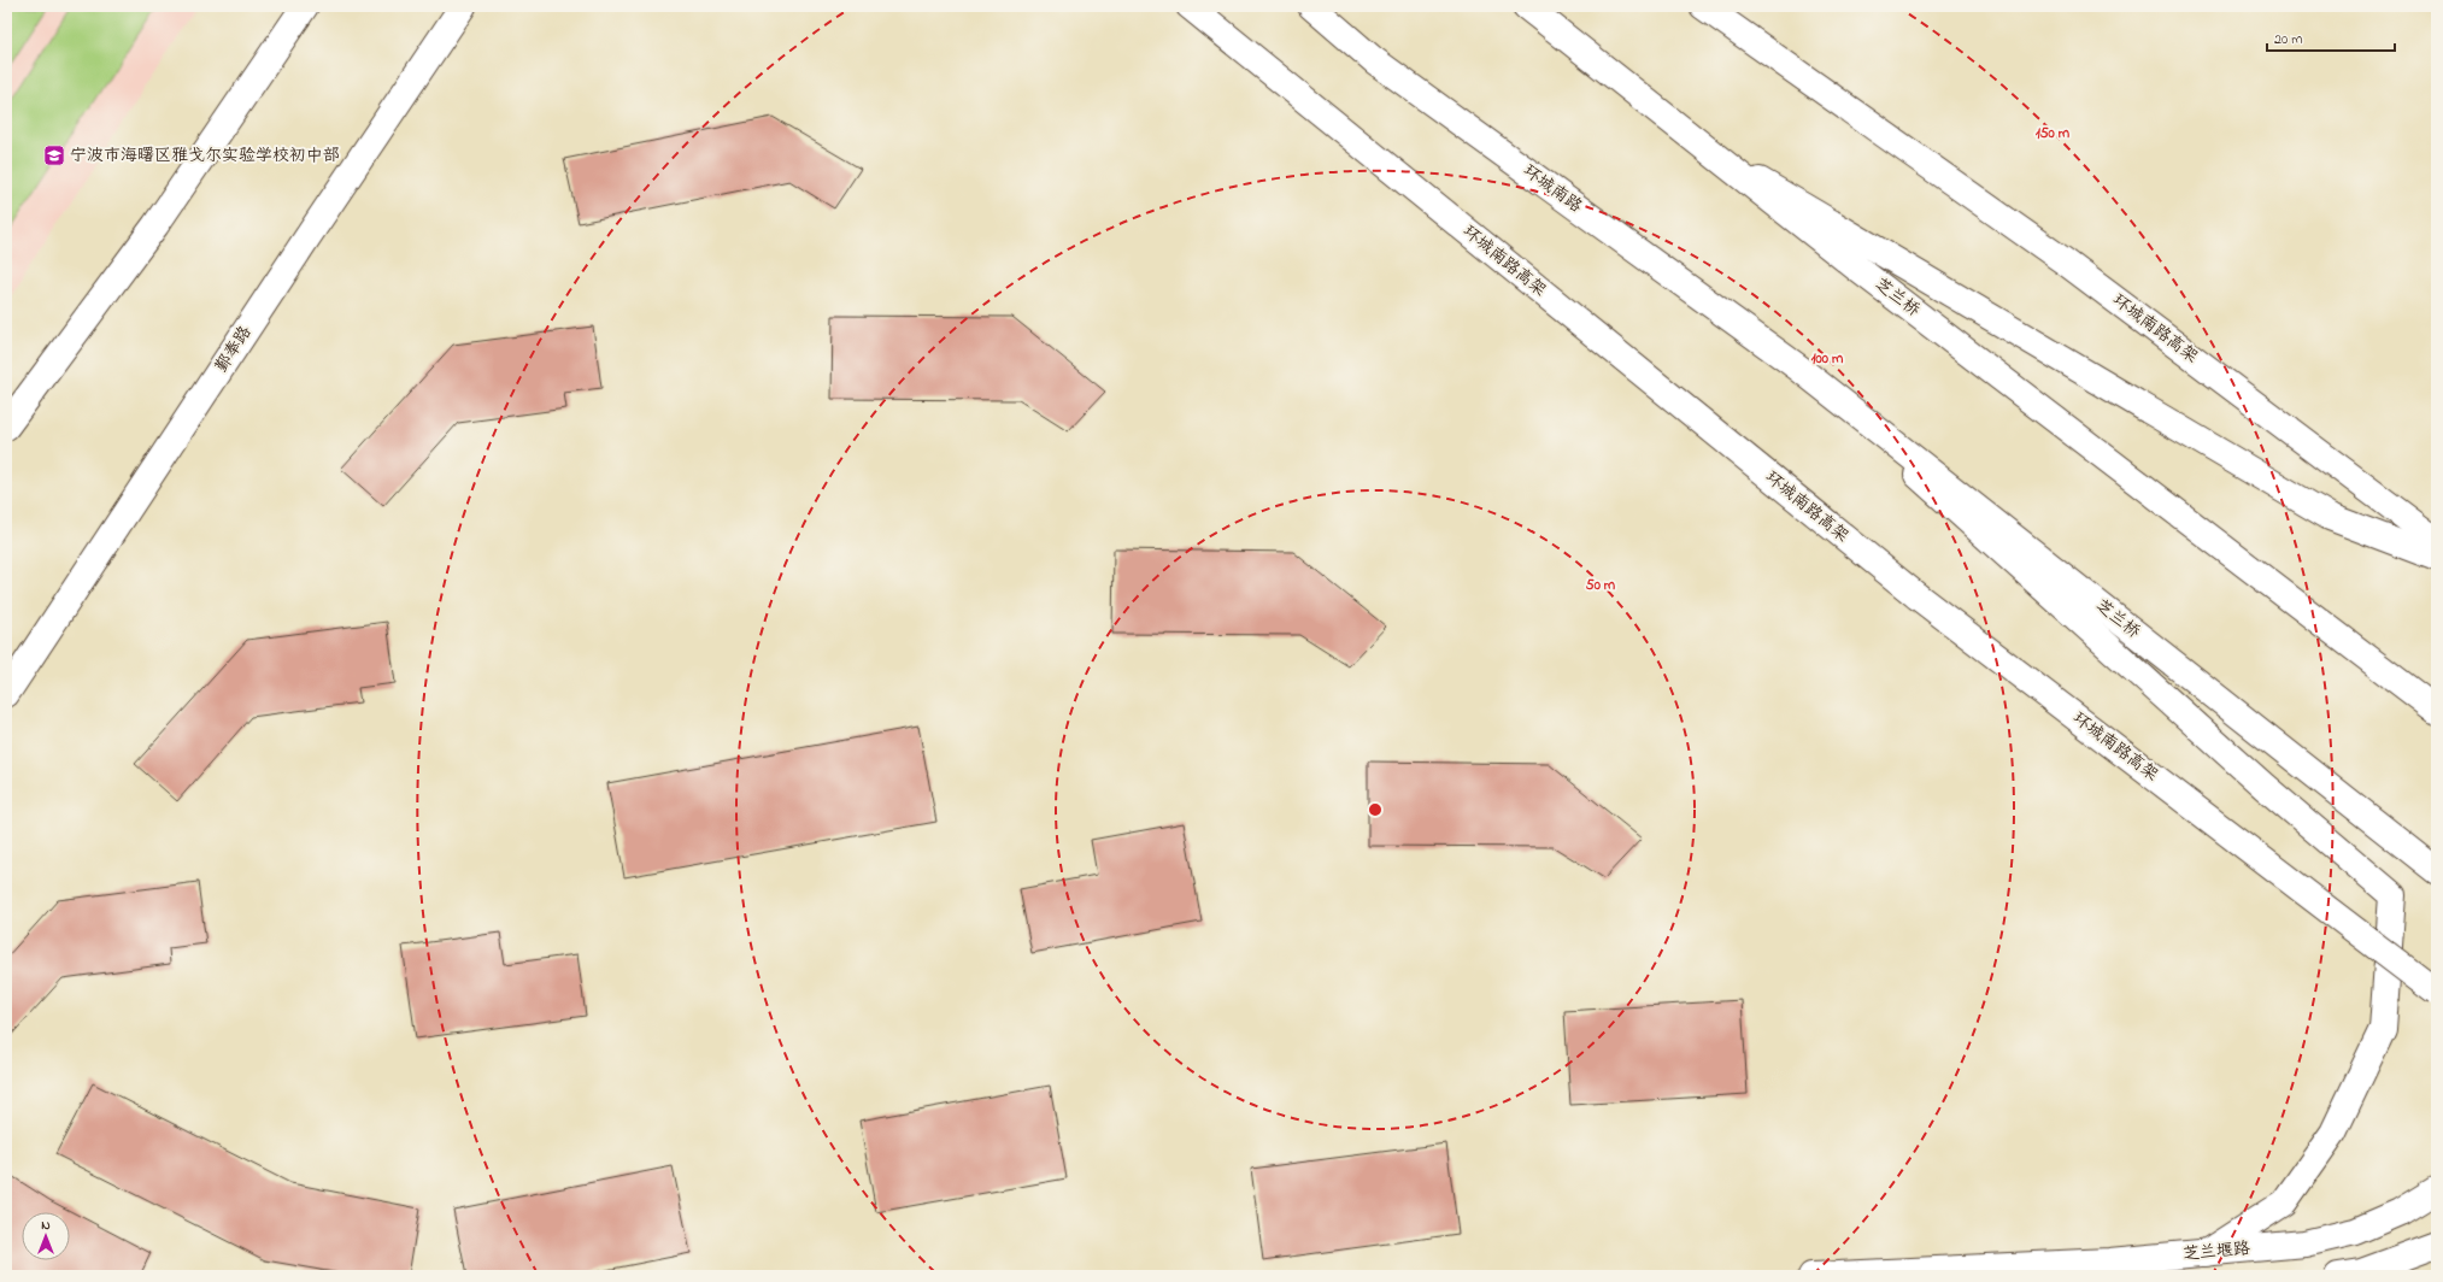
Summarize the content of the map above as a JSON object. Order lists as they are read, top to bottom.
{
  "streets": {
    "main road": [
      "环城南路",
      "环城南路高架",
      "芝兰桥",
      "鄞奉路",
      "芝兰堰路"
    ]
  },
  "crossings": [
    ["环城南路", "芝兰桥"]
  ],
  "places": {
    "school or university": ["宁波市海曙区雅戈尔实验学校初中部"]
  },
  "scale_bar": "20 m",
  "north": "top",
  "rings": ["150 m", "100 m", "50 m"]
}
